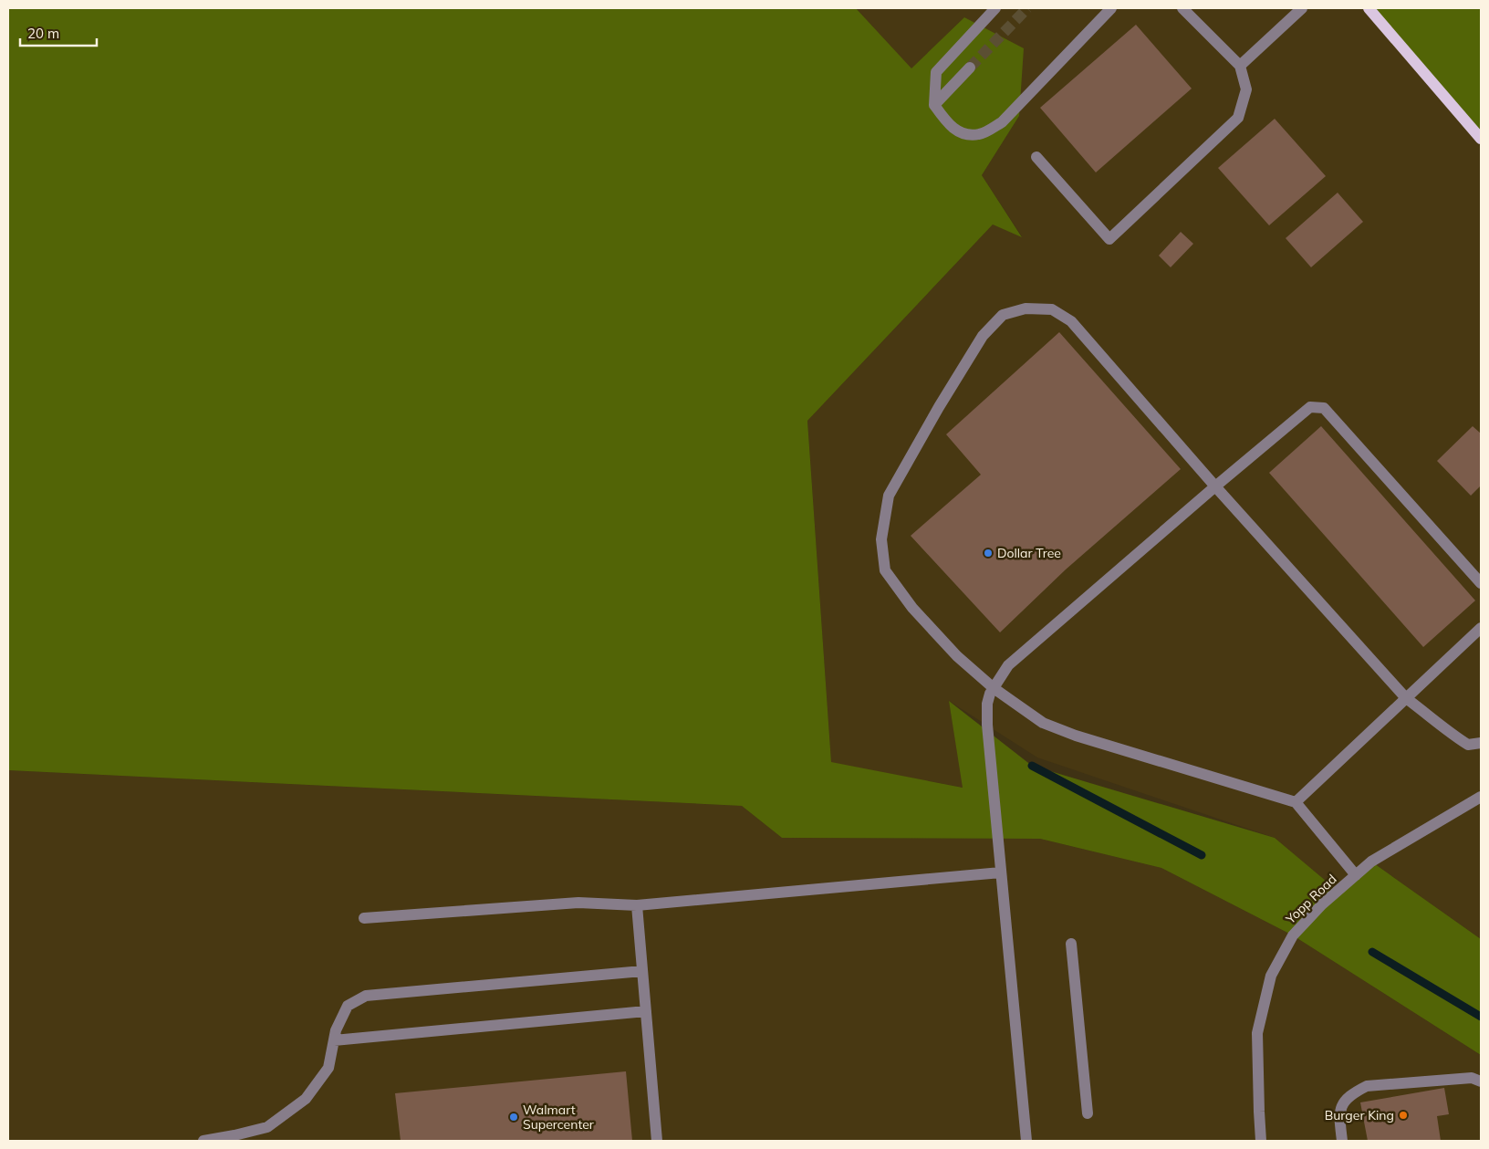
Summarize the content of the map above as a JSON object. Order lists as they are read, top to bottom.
{
  "streets": {
    "street": ["Yopp Road"]
  },
  "places": ["Dollar Tree", "Burger King", "Walmart Supercenter"],
  "scale_bar": "20 m"
}
